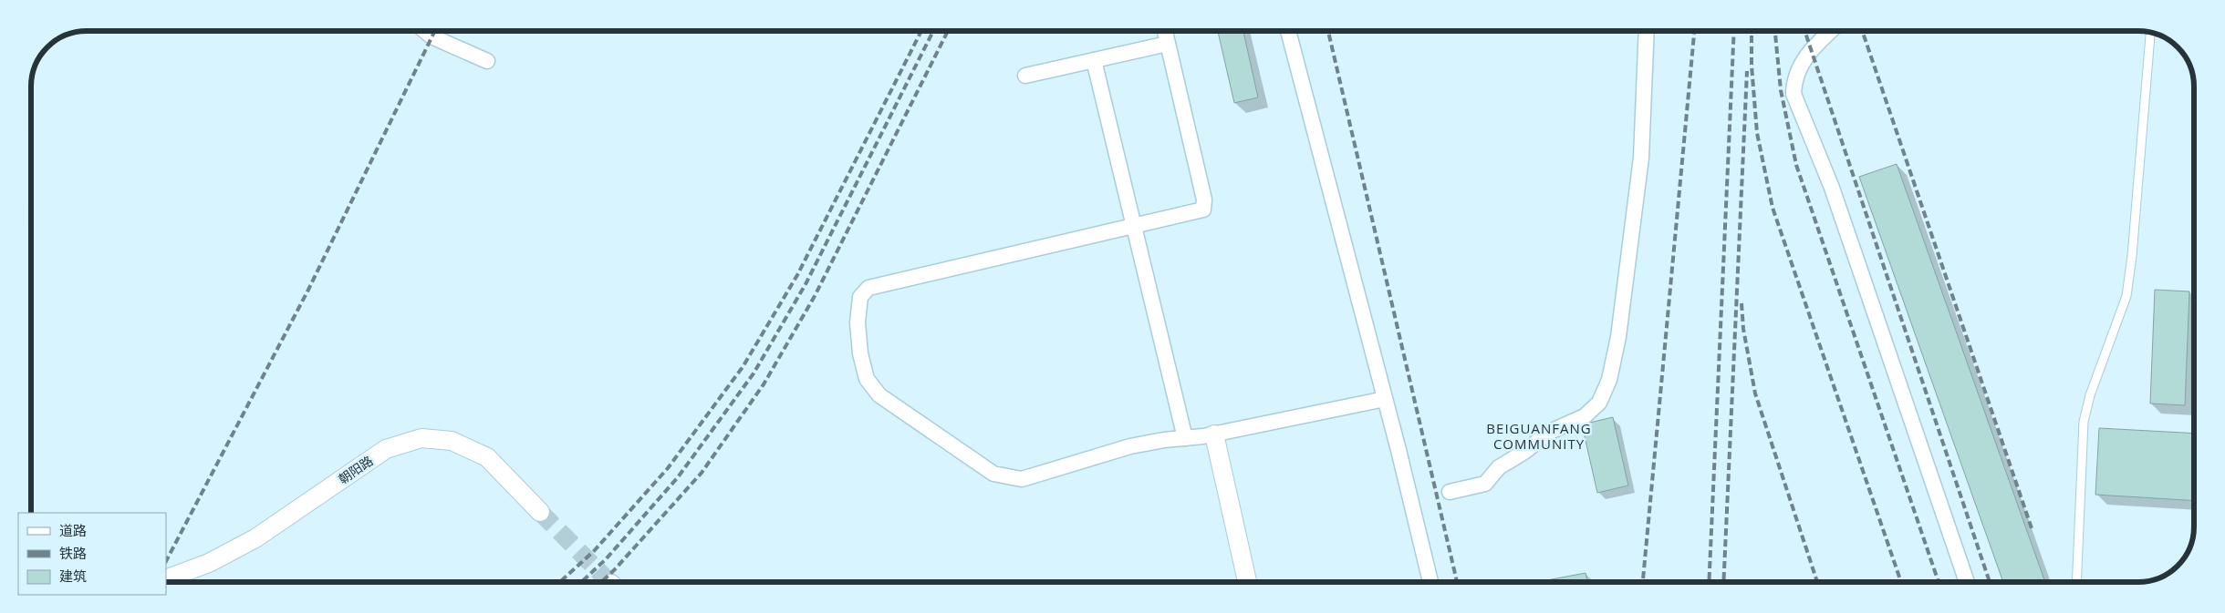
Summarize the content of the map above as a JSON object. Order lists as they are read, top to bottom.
{
  "streets": {
    "street": ["朝阳路"]
  },
  "districts": ["BEIGUANFANG COMMUNITY"],
  "legend": ["道路", "铁路", "建筑"]
}
